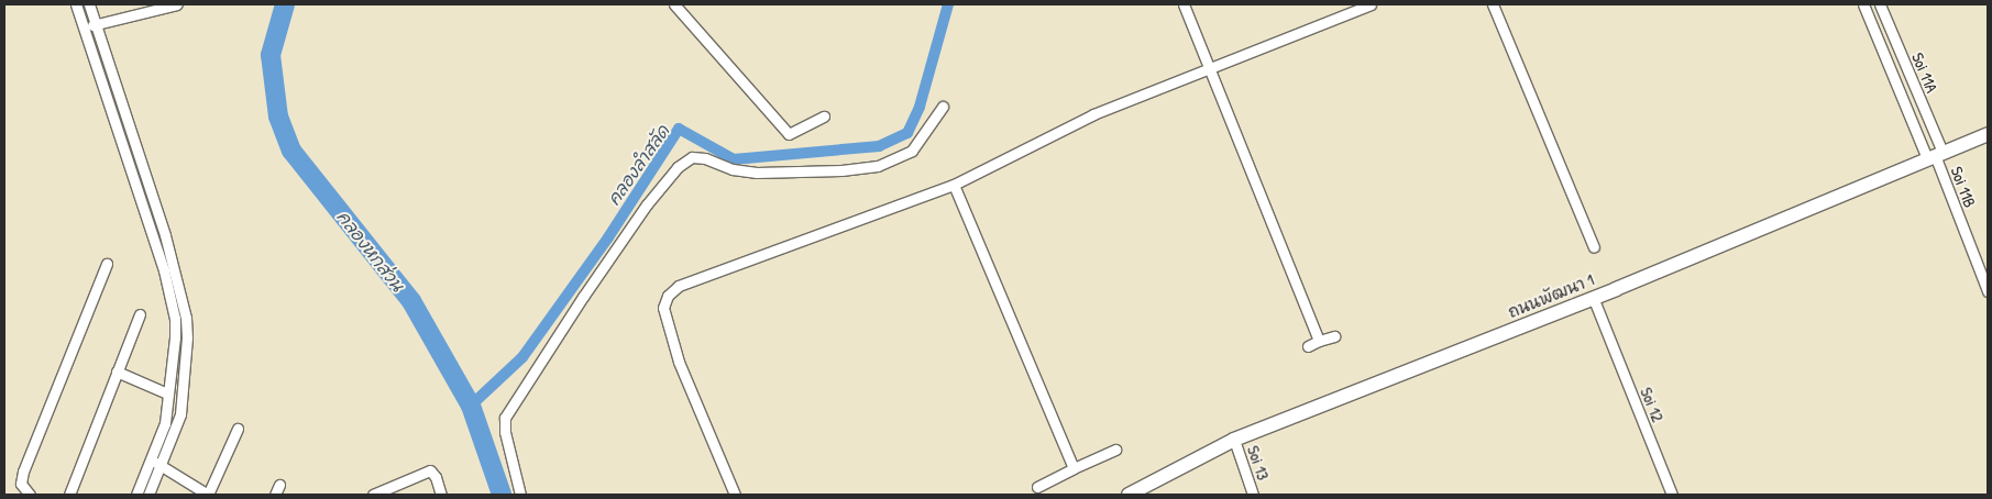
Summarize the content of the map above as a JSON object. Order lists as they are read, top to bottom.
{
  "streets": {
    "main road": ["ถนนพัฒนา 1"],
    "street": [
      "Soi 11A",
      "Soi 11B",
      "Soi 12",
      "Soi 13"
    ]
  },
  "crossings": [
    ["Soi 11A", "Soi 11B"],
    ["Soi 11A", "ถนนพัฒนา 1"],
    ["Soi 11B", "ถนนพัฒนา 1"],
    ["ถนนพัฒนา 1", "Soi 12"],
    ["ถนนพัฒนา 1", "Soi 13"]
  ],
  "water": ["คลองลำสลัด", "คลองหกส่วน"]
}
